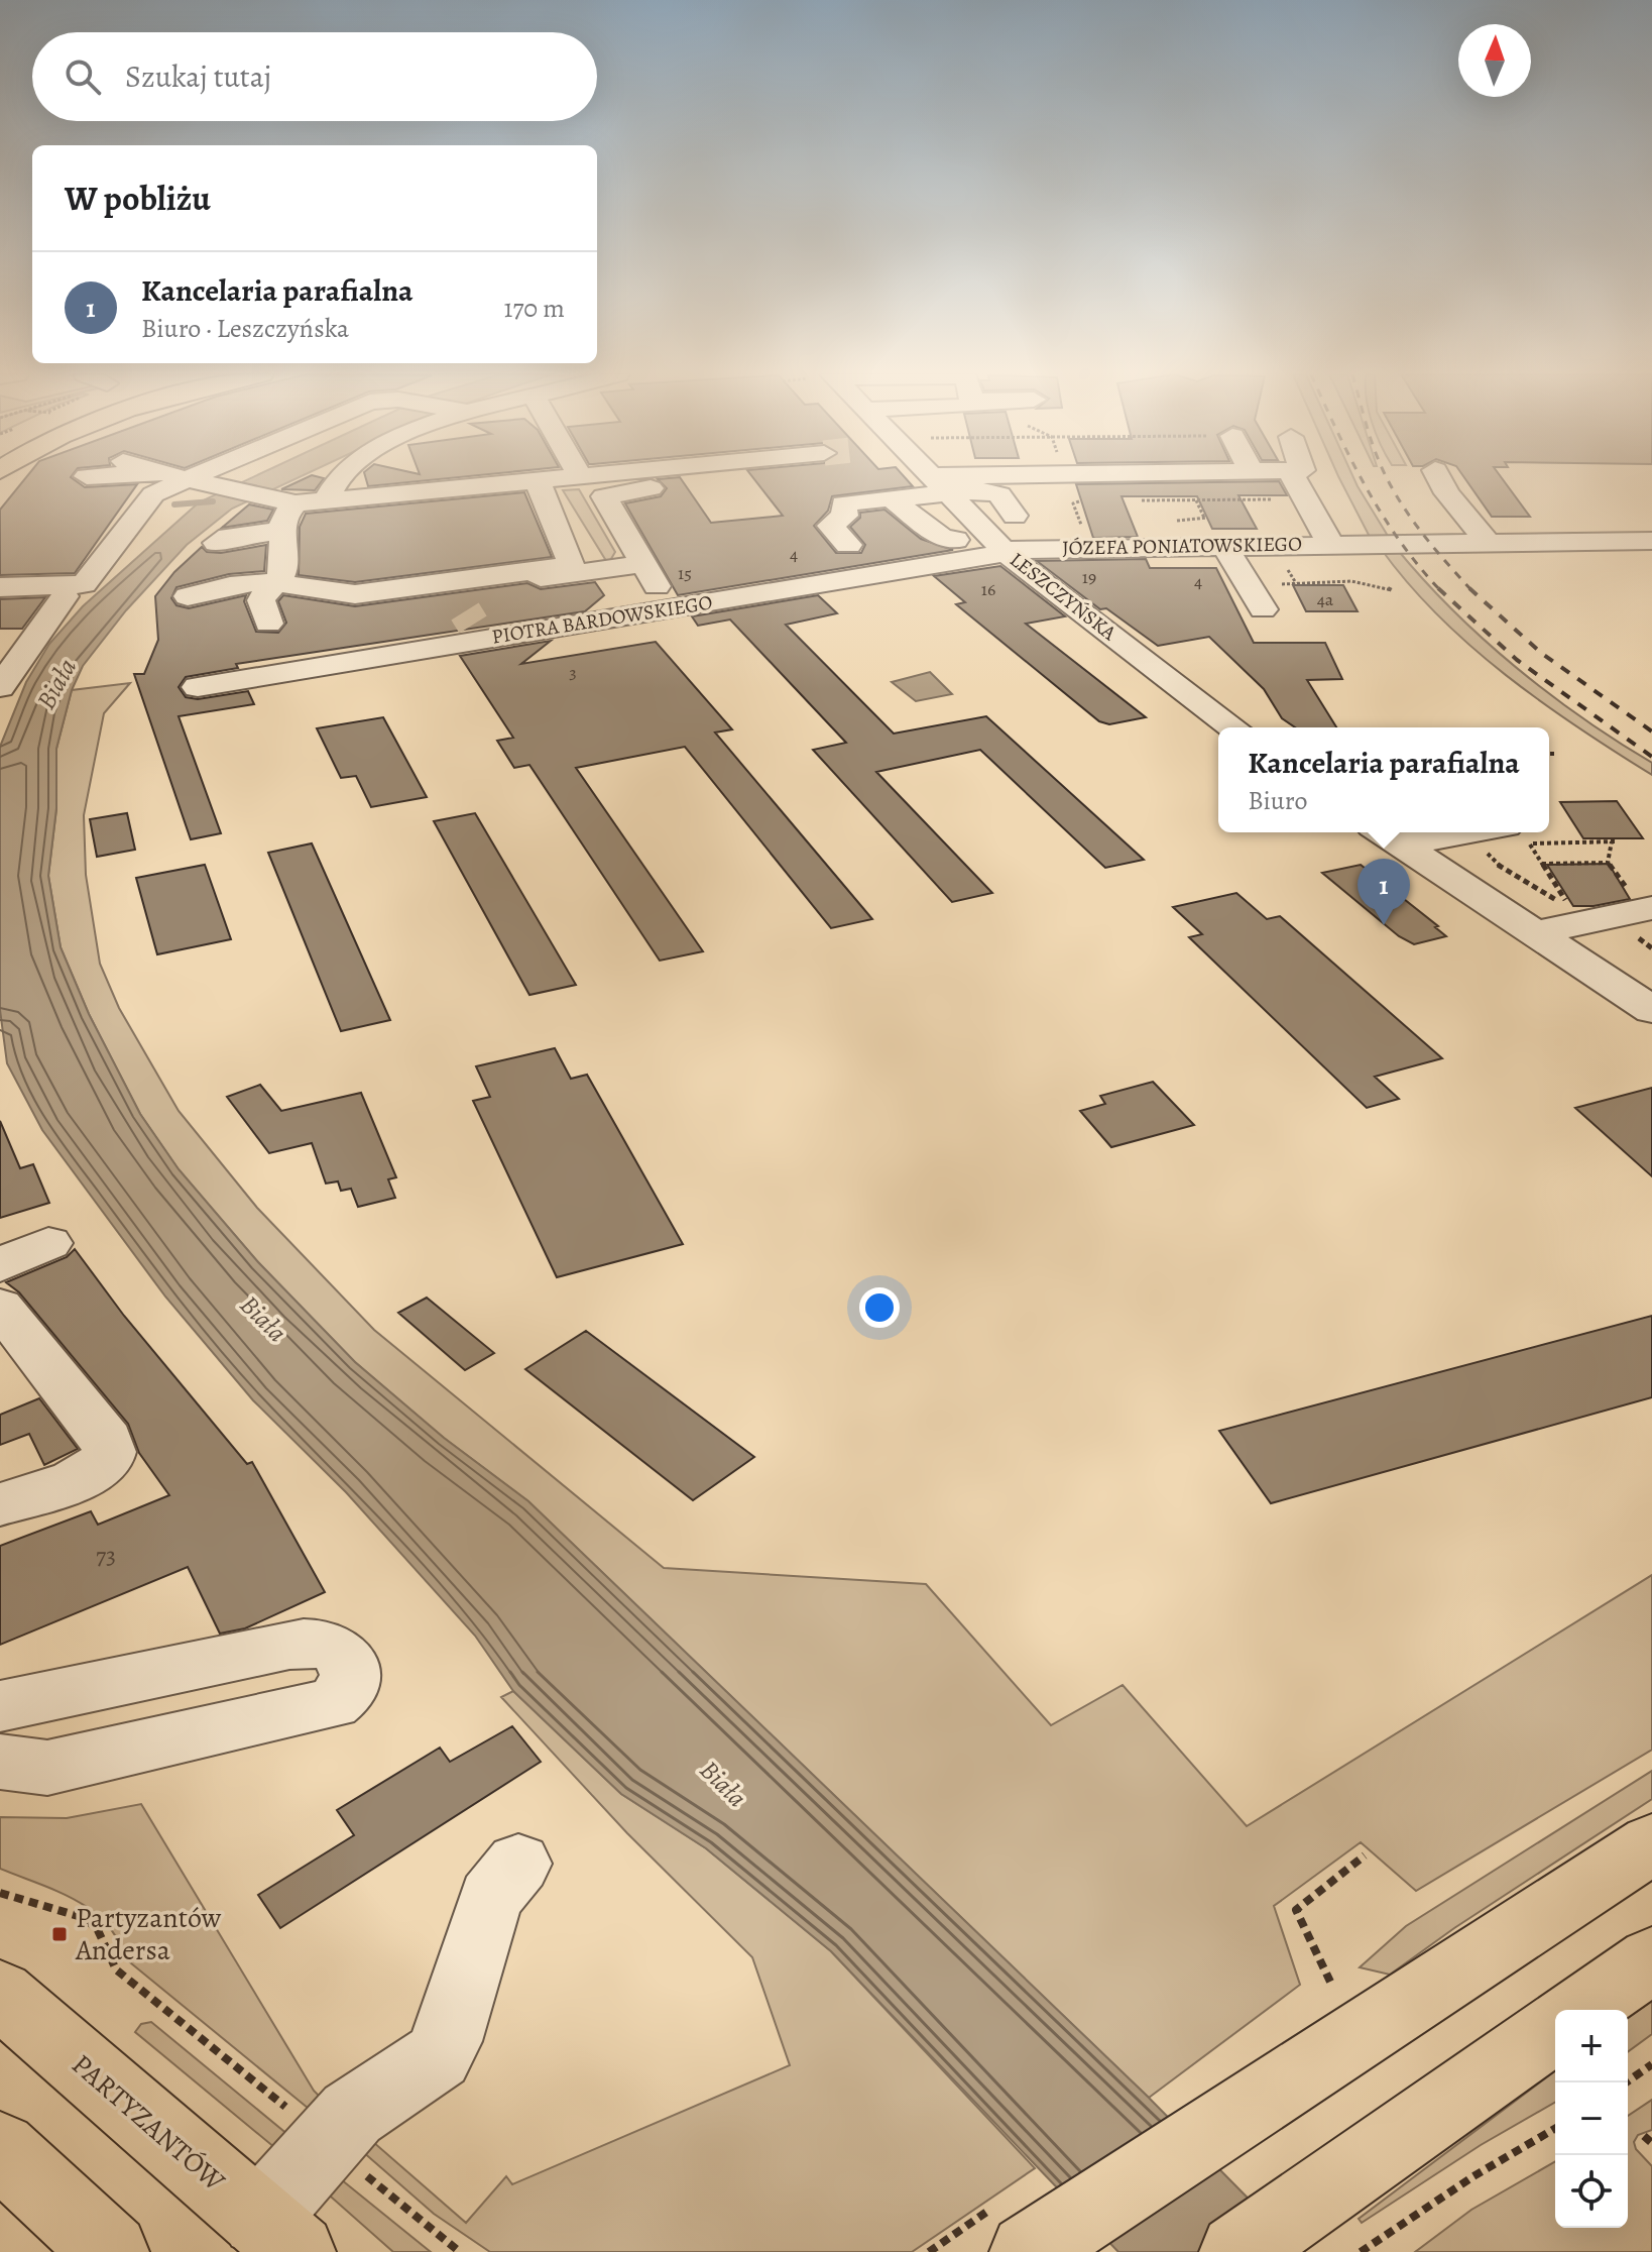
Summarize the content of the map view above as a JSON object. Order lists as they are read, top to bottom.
{
  "streets": {
    "main road": ["PARTYZANTÓW"],
    "street": ["JÓZEFA PONIATOWSKIEGO", "LESZCZYŃSKA", "PIOTRA BARDOWSKIEGO"]
  },
  "crossings": [
    ["JÓZEFA PONIATOWSKIEGO", "LESZCZYŃSKA"],
    ["JÓZEFA PONIATOWSKIEGO", "PIOTRA BARDOWSKIEGO"],
    ["LESZCZYŃSKA", "PIOTRA BARDOWSKIEGO"]
  ],
  "water": ["Biała"],
  "places": {
    "transit": ["Partyzantów Andersa"]
  },
  "house_numbers": [
    "4",
    "15",
    "19",
    "4",
    "16",
    "4a",
    "3",
    "73"
  ],
  "north": "top",
  "page": {
    "search": "Szukaj tutaj",
    "heading": "W pobliżu",
    "list": [
      {
        "mark": "1",
        "name": "Kancelaria parafialna",
        "note": "Biuro · Leszczyńska",
        "value": "170 m"
      }
    ],
    "popup": ["Kancelaria parafialna", "Biuro"],
    "pins": "1",
    "map_buttons": ["+", "−"]
  }
}
